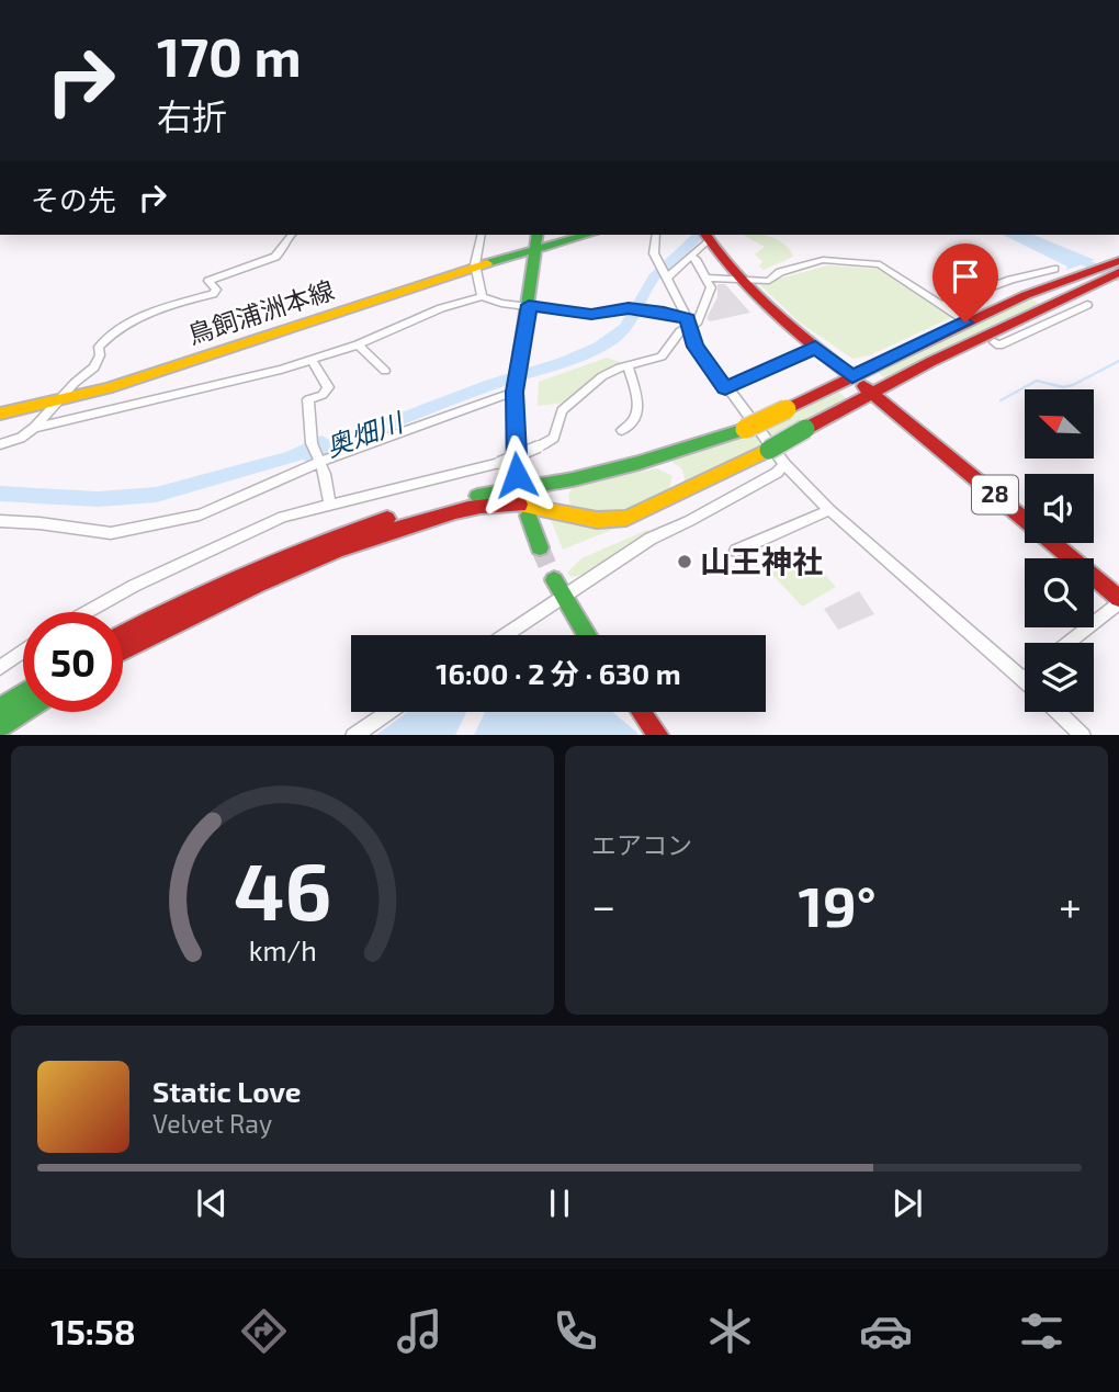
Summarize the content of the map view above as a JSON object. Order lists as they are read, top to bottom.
{
  "streets": {
    "main road": ["鳥飼浦洲本線", "28"]
  },
  "water": ["奥畑川"],
  "places": ["山王神社"],
  "north": "top left",
  "page": {
    "turn": ["170 m", "右折"],
    "then": "その先",
    "limit": "50",
    "trip": "16:00 · 2 分 · 630 m",
    "tile": "エアコン",
    "heat": ["−", "19°", "+"],
    "song": ["Static Love", "Velvet Ray"],
    "tabs": "15:58",
    "gauge": ["46", "km/h"]
  }
}
